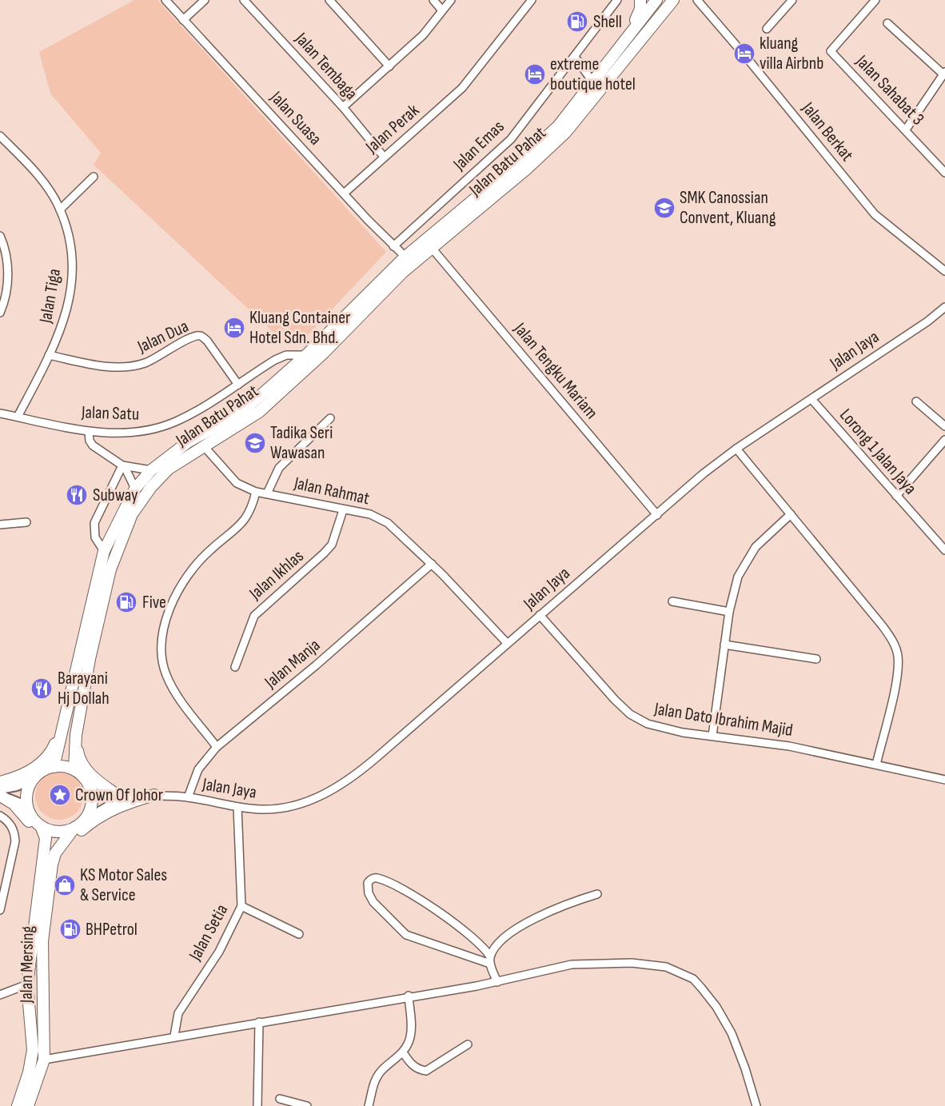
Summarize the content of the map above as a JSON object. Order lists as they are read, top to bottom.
{
  "streets": {
    "highway": ["Jalan Batu Pahat", "Jalan Mersing"],
    "street": [
      "Jalan Tembaga",
      "Jalan Sahabat 3",
      "Jalan Suasa",
      "Jalan Perak",
      "Jalan Berkat",
      "Jalan Emas",
      "Jalan Tiga",
      "Jalan Dua",
      "Jalan Jaya",
      "Jalan Tengku Mariam",
      "Jalan Satu",
      "Lorong 1 Jalan Jaya",
      "Jalan Rahmat",
      "Jalan Ikhlas",
      "Jalan Manja",
      "Jalan Dato Ibrahim Majid",
      "Jalan Setia"
    ]
  },
  "crossings": [
    ["Jalan Tembaga", "Jalan Perak"],
    ["Jalan Suasa", "Jalan Perak"],
    ["Jalan Suasa", "Jalan Emas"],
    ["Jalan Suasa", "Jalan Batu Pahat"],
    ["Jalan Batu Pahat", "Jalan Jaya"],
    ["Jalan Batu Pahat", "Jalan Tengku Mariam"],
    ["Jalan Batu Pahat", "Jalan Satu"],
    ["Jalan Batu Pahat", "Jalan Rahmat"],
    ["Jalan Batu Pahat", "Jalan Mersing"],
    ["Jalan Tiga", "Jalan Dua"],
    ["Jalan Tiga", "Jalan Satu"],
    ["Jalan Dua", "Jalan Satu"],
    ["Jalan Jaya", "Jalan Tengku Mariam"],
    ["Jalan Jaya", "Lorong 1 Jalan Jaya"],
    ["Jalan Jaya", "Jalan Rahmat"],
    ["Jalan Jaya", "Jalan Manja"],
    ["Jalan Jaya", "Jalan Dato Ibrahim Majid"],
    ["Jalan Jaya", "Jalan Setia"],
    ["Jalan Jaya", "Jalan Mersing"],
    ["Jalan Rahmat", "Jalan Ikhlas"],
    ["Jalan Rahmat", "Jalan Manja"]
  ],
  "places": {
    "fuel station": ["Shell", "Five", "BHPetrol"],
    "hotel": ["kluang villa Airbnb", "extreme boutique hotel", "Kluang Container Hotel Sdn. Bhd."],
    "school or university": ["SMK Canossian Convent, Kluang", "Tadika Seri Wawasan"],
    "restaurant": ["Subway", "Barayani Hj Dollah"],
    "place": ["Crown Of Johor"],
    "shop": ["KS Motor Sales & Service"]
  }
}
